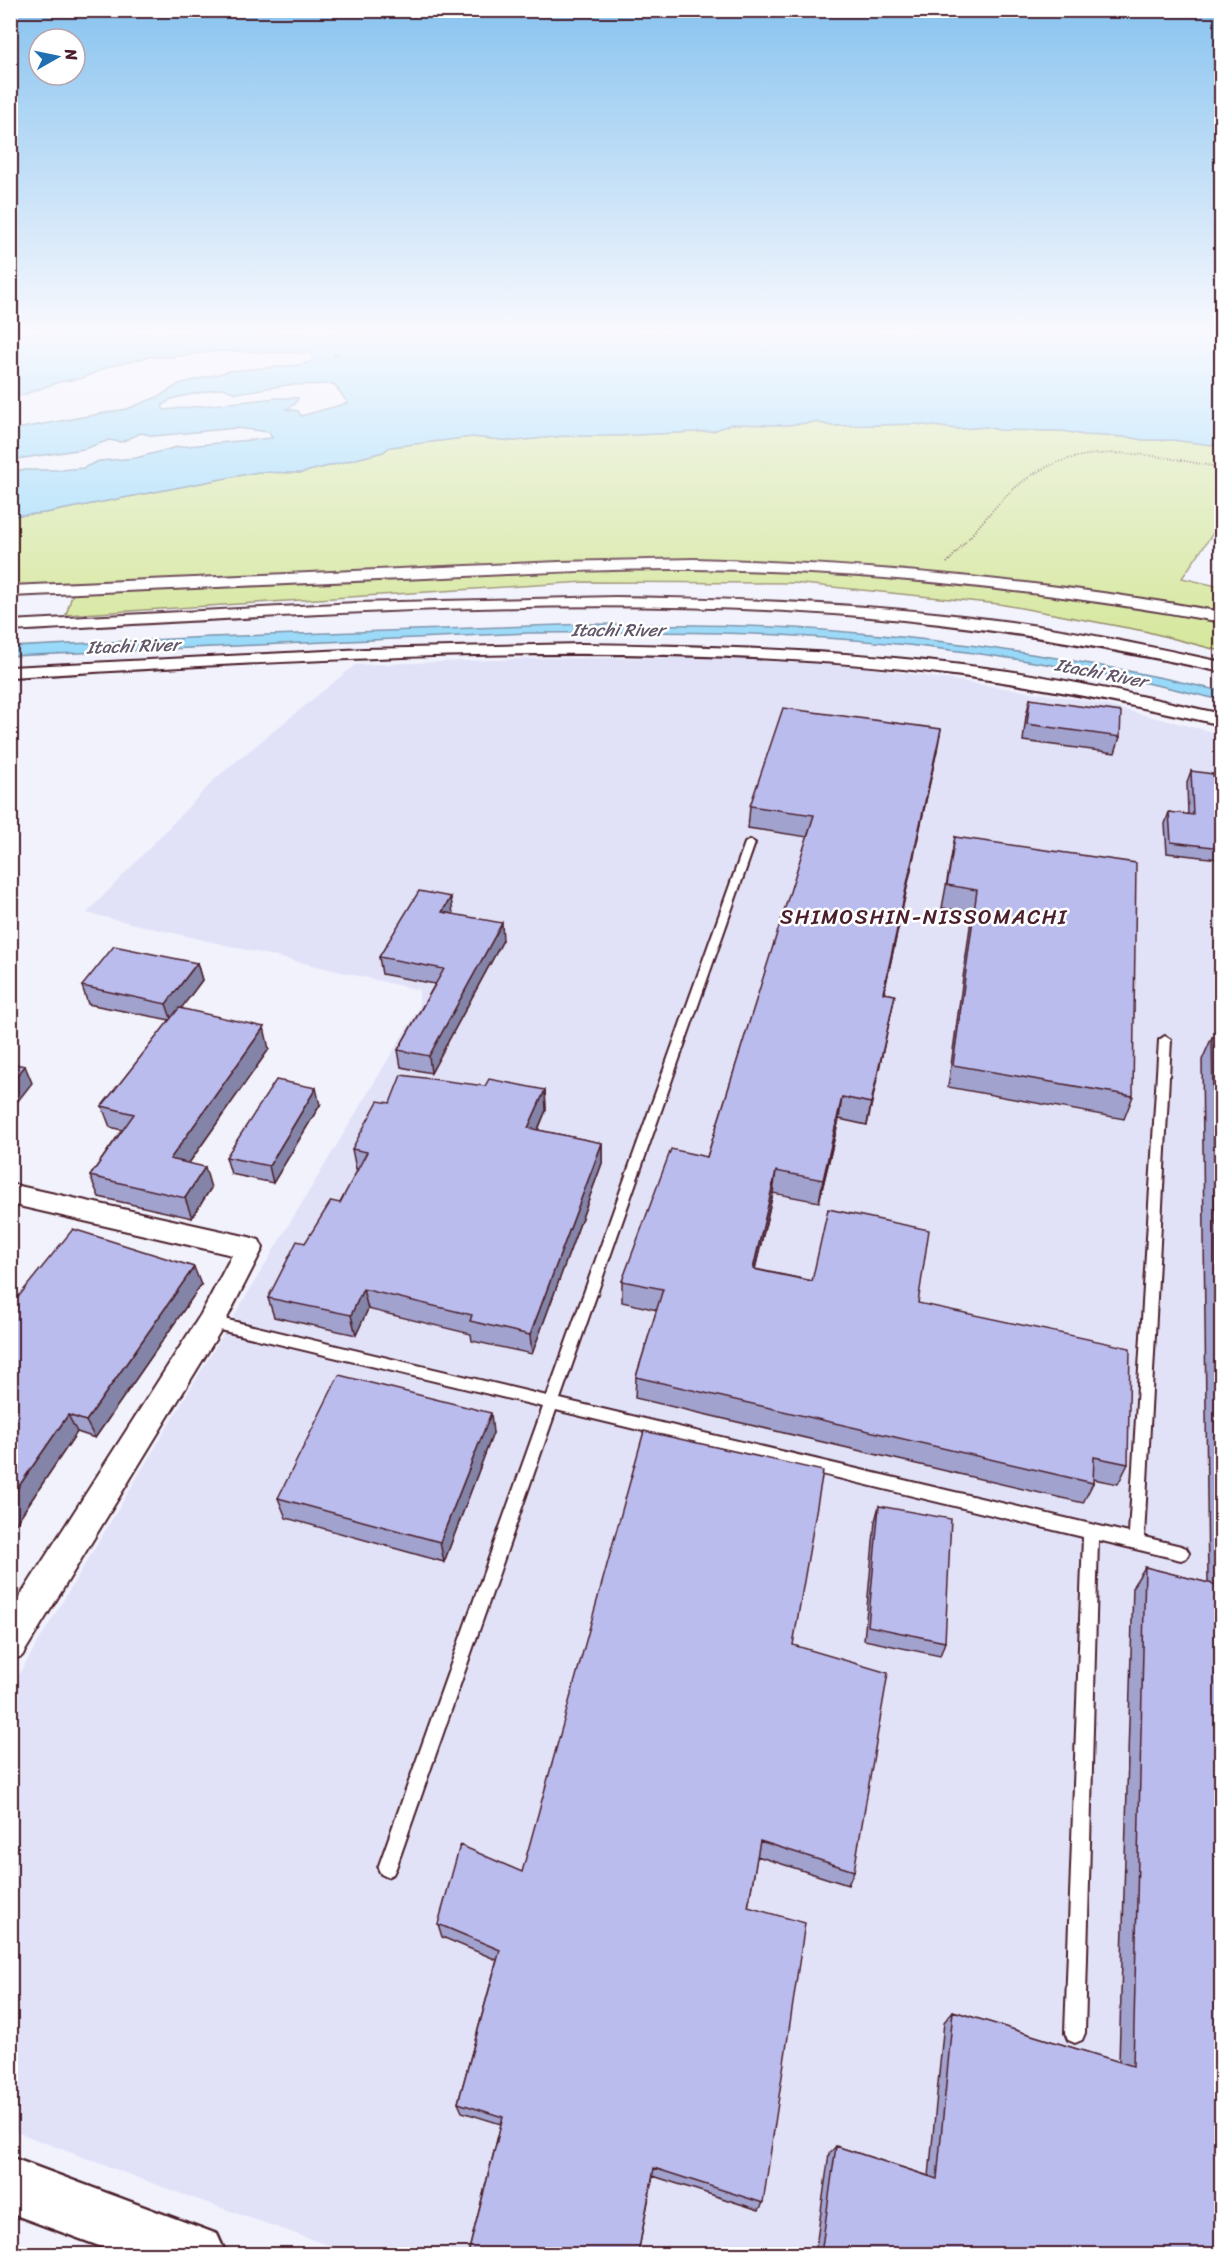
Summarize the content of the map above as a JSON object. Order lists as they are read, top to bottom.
{
  "districts": ["SHIMOSHIN-NISSOMACHI"],
  "water": ["Itachi River"],
  "north": "right"
}
